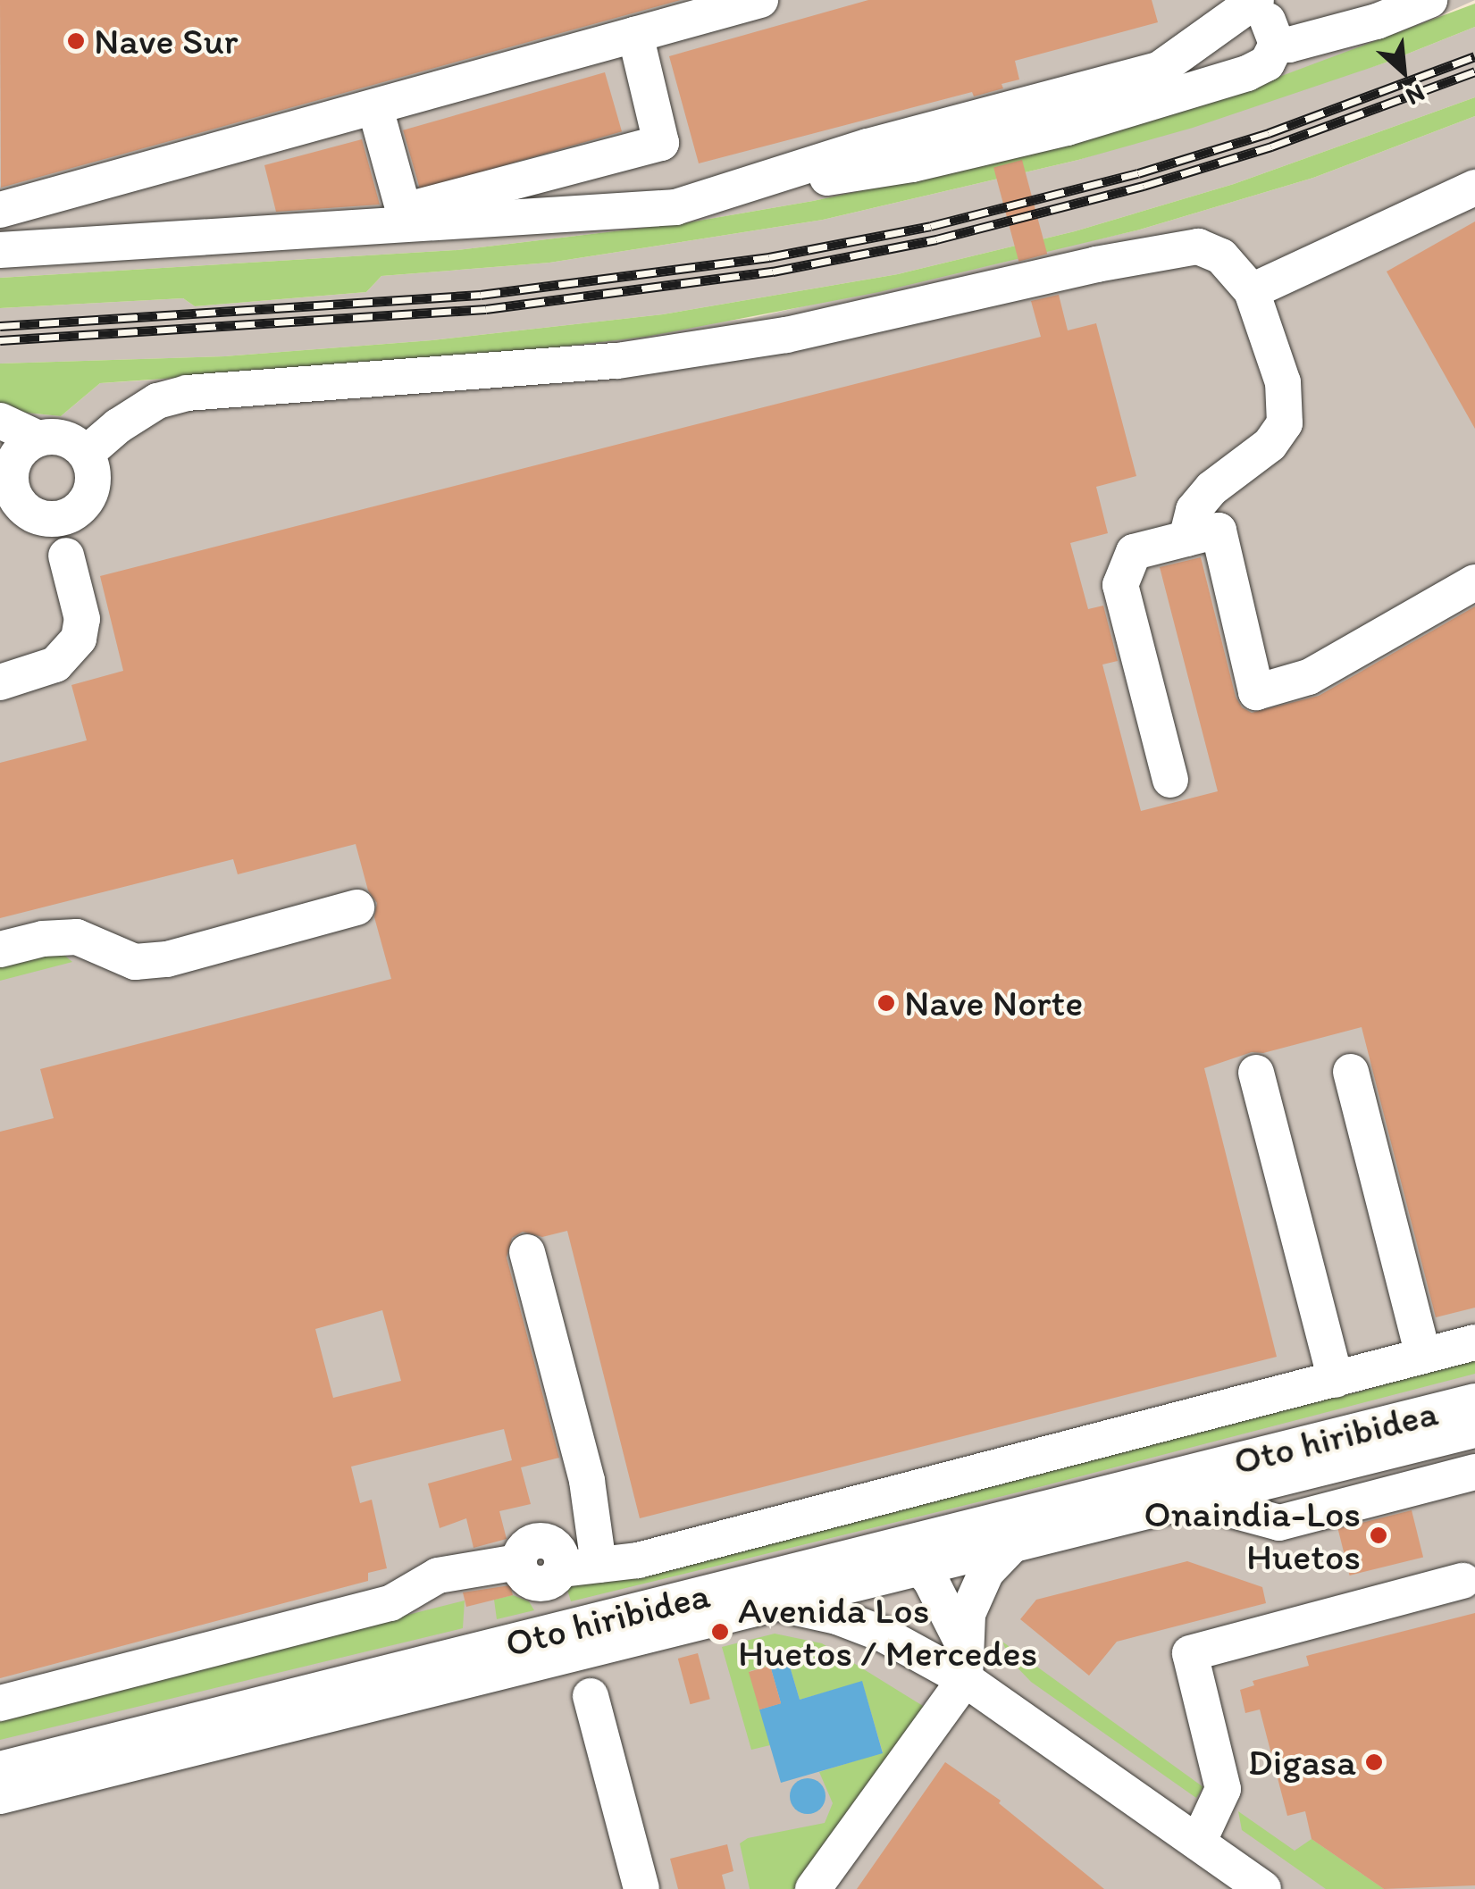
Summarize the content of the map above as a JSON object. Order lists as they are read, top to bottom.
{
  "streets": {
    "street": ["Oto hiribidea"]
  },
  "places": [
    "Nave Sur",
    "Nave Norte",
    "Onaindia-Los Huetos",
    "Avenida Los Huetos / Mercedes",
    "Digasa"
  ],
  "north": "bottom right"
}
